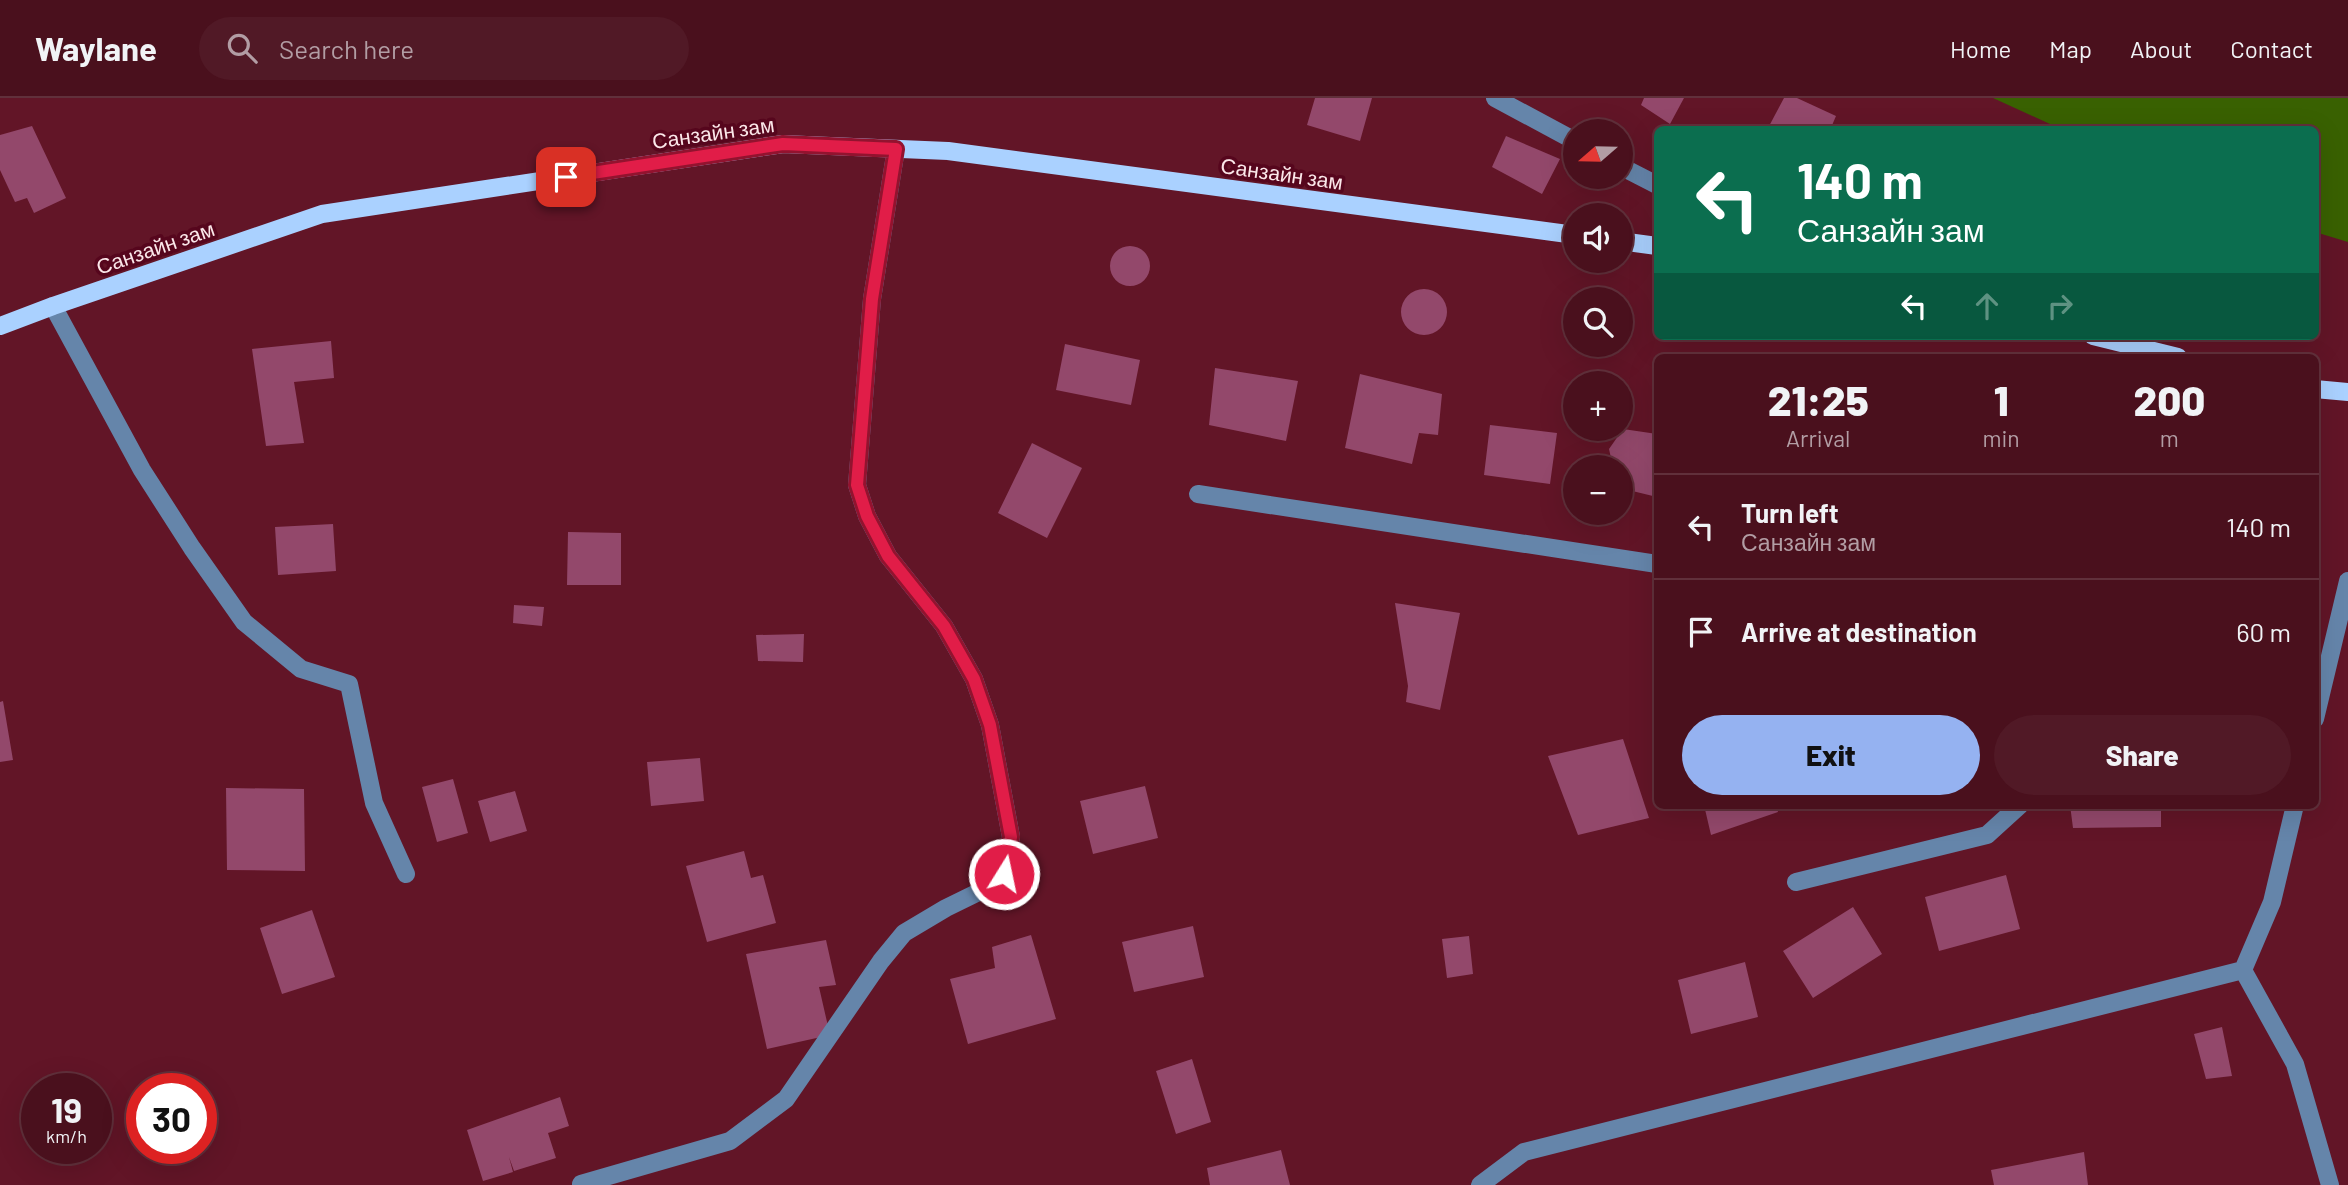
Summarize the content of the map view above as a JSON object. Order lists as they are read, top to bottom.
{
  "streets": {
    "main road": ["Санзайн зам"]
  },
  "north": "left",
  "page": {
    "header": "Waylane",
    "search": "Search here",
    "nav": [
      "Home",
      "Map",
      "About",
      "Contact"
    ],
    "map_buttons": ["+", "−"],
    "turn": ["140 m", "Санзайн зам"],
    "eta": [
      "21:25",
      "Arrival",
      "1",
      "min",
      "200",
      "m"
    ],
    "list": [
      {
        "name": "Turn left",
        "note": "Санзайн зам",
        "value": "140 m"
      },
      {
        "name": "Arrive at destination",
        "value": "60 m"
      }
    ],
    "buttons": ["Exit", "Share"],
    "speed": "19 km/h",
    "limit": "30"
  }
}
